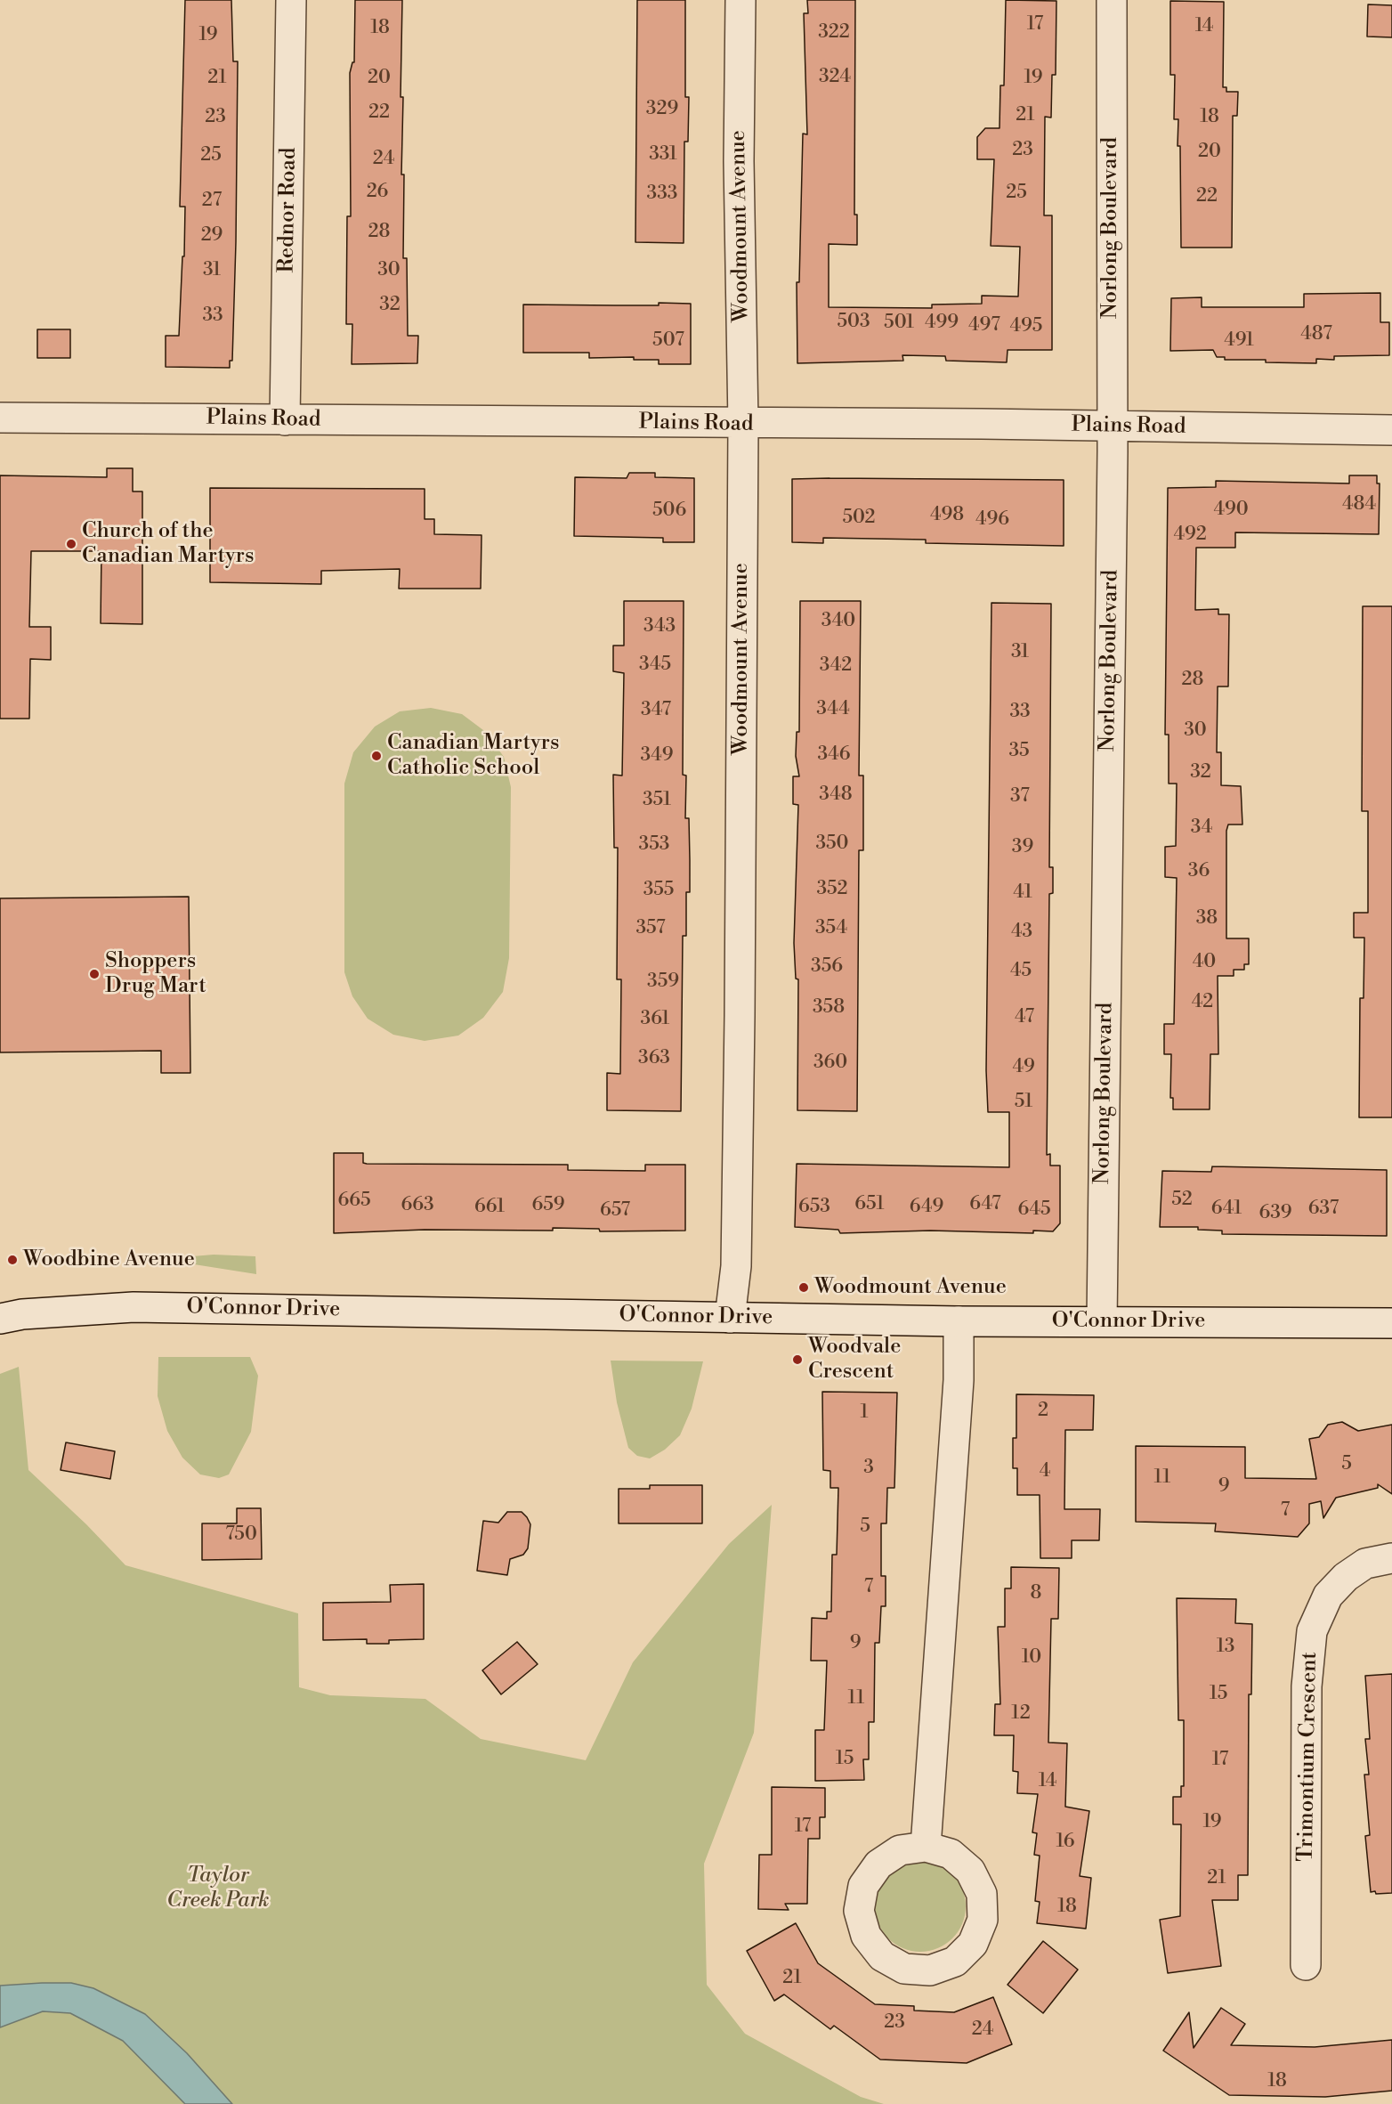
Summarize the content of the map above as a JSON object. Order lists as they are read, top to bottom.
{
  "streets": {
    "street": [
      "Rednor Road",
      "Woodmount Avenue",
      "Norlong Boulevard",
      "Plains Road",
      "O'Connor Drive",
      "Trimontium Crescent"
    ]
  },
  "crossings": [
    ["Rednor Road", "Plains Road"],
    ["Woodmount Avenue", "Plains Road"],
    ["Woodmount Avenue", "O'Connor Drive"],
    ["Norlong Boulevard", "Plains Road"],
    ["Norlong Boulevard", "O'Connor Drive"]
  ],
  "parks": ["Taylor Creek Park"],
  "places": [
    "Church of the Canadian Martyrs",
    "Canadian Martyrs Catholic School",
    "Shoppers Drug Mart",
    "Woodbine Avenue",
    "Woodmount Avenue",
    "Woodvale Crescent"
  ],
  "house_numbers": [
    "17",
    "14",
    "18",
    "322",
    "19",
    "324",
    "21",
    "20",
    "19",
    "329",
    "22",
    "21",
    "23",
    "18",
    "23",
    "20",
    "331",
    "25",
    "24",
    "26",
    "25",
    "333",
    "22",
    "27",
    "28",
    "29",
    "31",
    "30",
    "32",
    "33",
    "503",
    "501",
    "499",
    "497",
    "495",
    "487",
    "507",
    "491",
    "484",
    "490",
    "506",
    "498",
    "502",
    "496",
    "492",
    "340",
    "343",
    "31",
    "345",
    "342",
    "28",
    "344",
    "347",
    "33",
    "30",
    "35",
    "346",
    "349",
    "32",
    "348",
    "37",
    "351",
    "34",
    "350",
    "353",
    "39",
    "36",
    "352",
    "355",
    "41",
    "38",
    "357",
    "354",
    "43",
    "40",
    "356",
    "45",
    "359",
    "42",
    "358",
    "47",
    "361",
    "363",
    "360",
    "49",
    "51",
    "52",
    "665",
    "651",
    "647",
    "663",
    "659",
    "661",
    "653",
    "649",
    "641",
    "637",
    "645",
    "657",
    "639",
    "2",
    "1",
    "5",
    "3",
    "4",
    "11",
    "9",
    "7",
    "5",
    "750",
    "7",
    "8",
    "9",
    "13",
    "10",
    "15",
    "11",
    "12",
    "15",
    "17",
    "14",
    "19",
    "17",
    "16",
    "21",
    "18",
    "21",
    "23",
    "24",
    "18"
  ]
}
